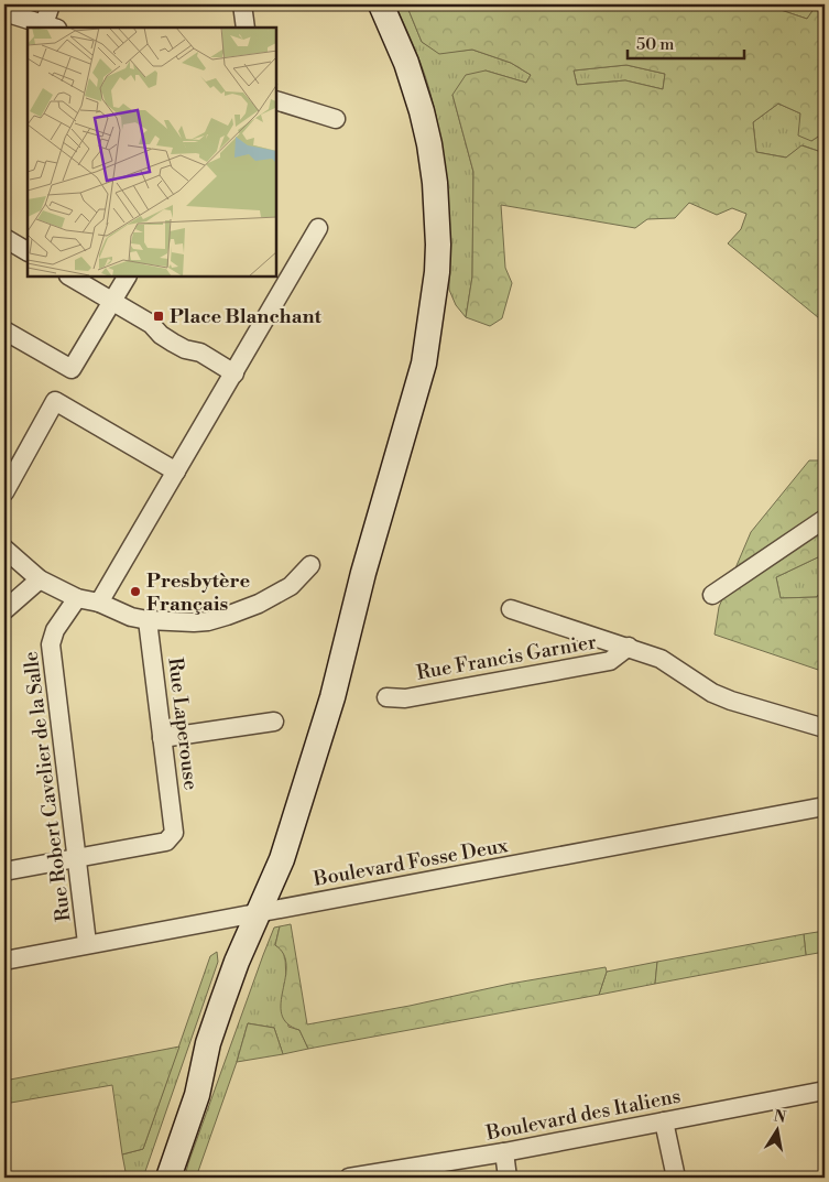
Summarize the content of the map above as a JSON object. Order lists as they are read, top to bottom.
{
  "streets": {
    "street": [
      "Rue Francis Garnier",
      "Rue Laperouse",
      "Rue Robert Cavelier de la Salle",
      "Boulevard Fosse Deux",
      "Boulevard des Italiens"
    ]
  },
  "crossings": [
    ["Rue Laperouse", "Rue Robert Cavelier de la Salle"],
    ["Rue Robert Cavelier de la Salle", "Boulevard Fosse Deux"]
  ],
  "places": {
    "transit": ["Place Blanchant"],
    "other": ["Presbytère Français"]
  },
  "scale_bar": "50 m",
  "north": "top"
}
